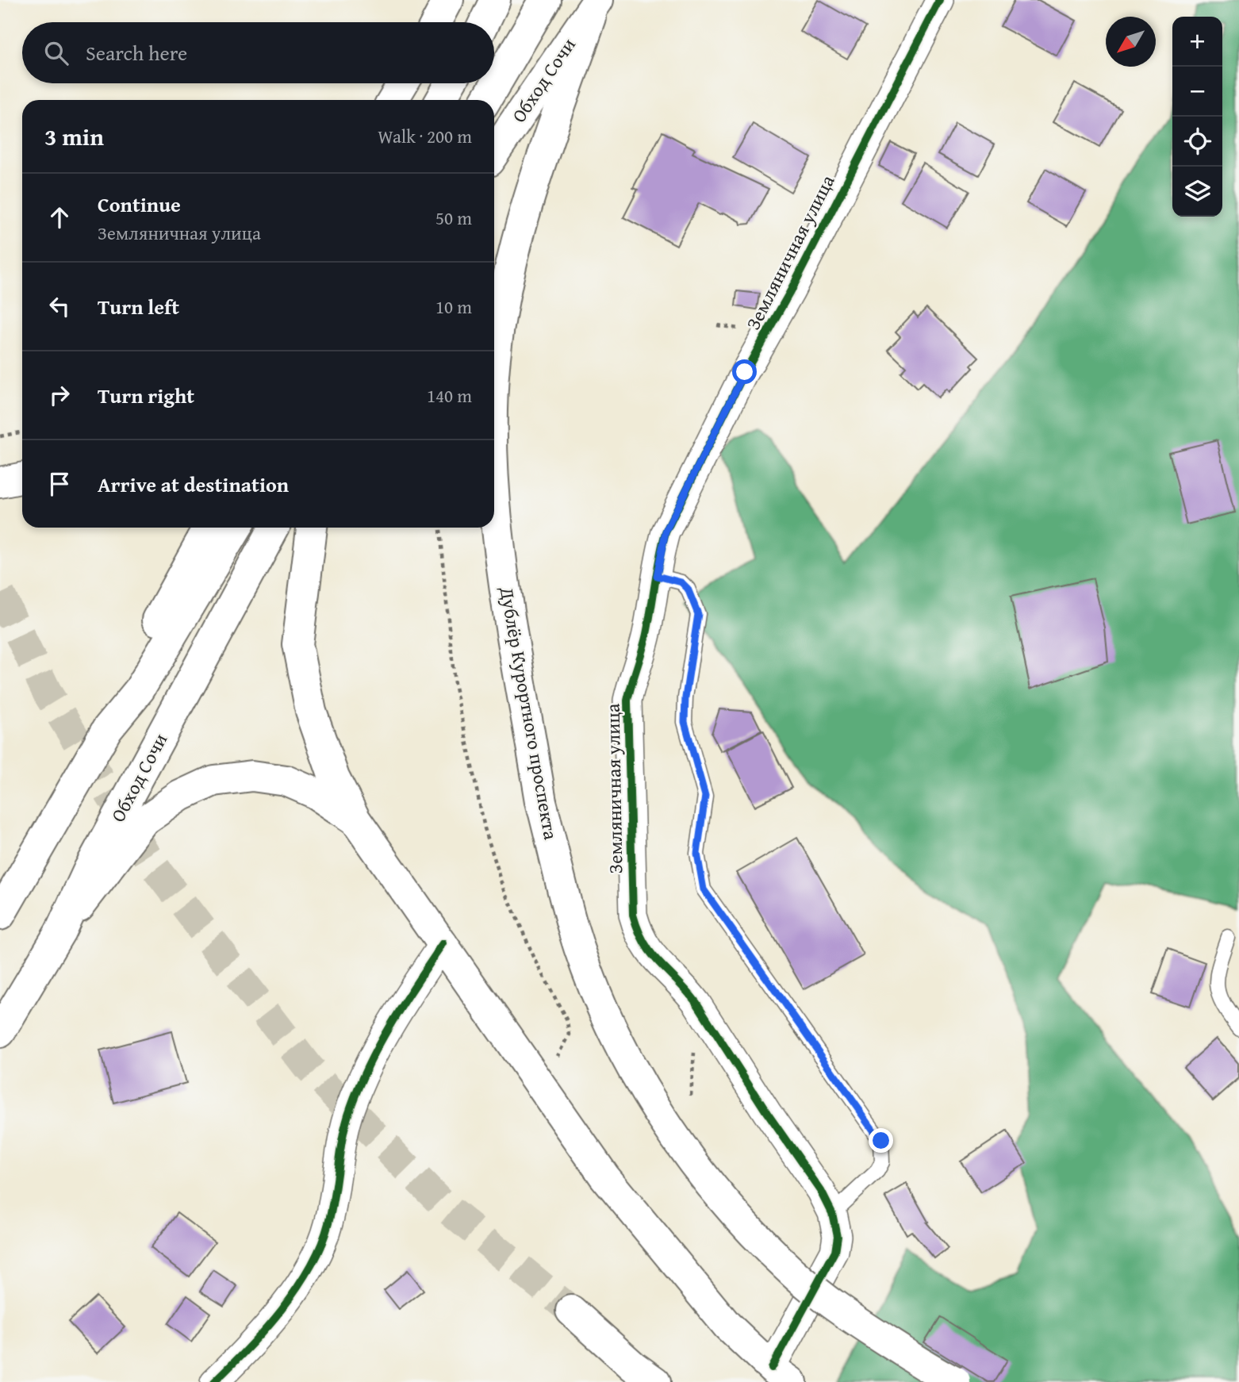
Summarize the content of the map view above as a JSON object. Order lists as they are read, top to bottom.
{
  "streets": {
    "main road": ["Обход Сочи", "Дублёр Курортного проспекта"],
    "street": ["Земляничная улица"]
  },
  "crossings": [
    ["Обход Сочи", "Дублёр Курортного проспекта"]
  ],
  "north": "bottom left",
  "page": {
    "map_buttons": ["+", "−"],
    "search": "Search here",
    "heading": ["3 min", "Walk · 200 m"],
    "list": [
      ["Continue", "Земляничная улица", "50 m"],
      ["Turn left", "10 m"],
      ["Turn right", "140 m"],
      "Arrive at destination"
    ]
  }
}
